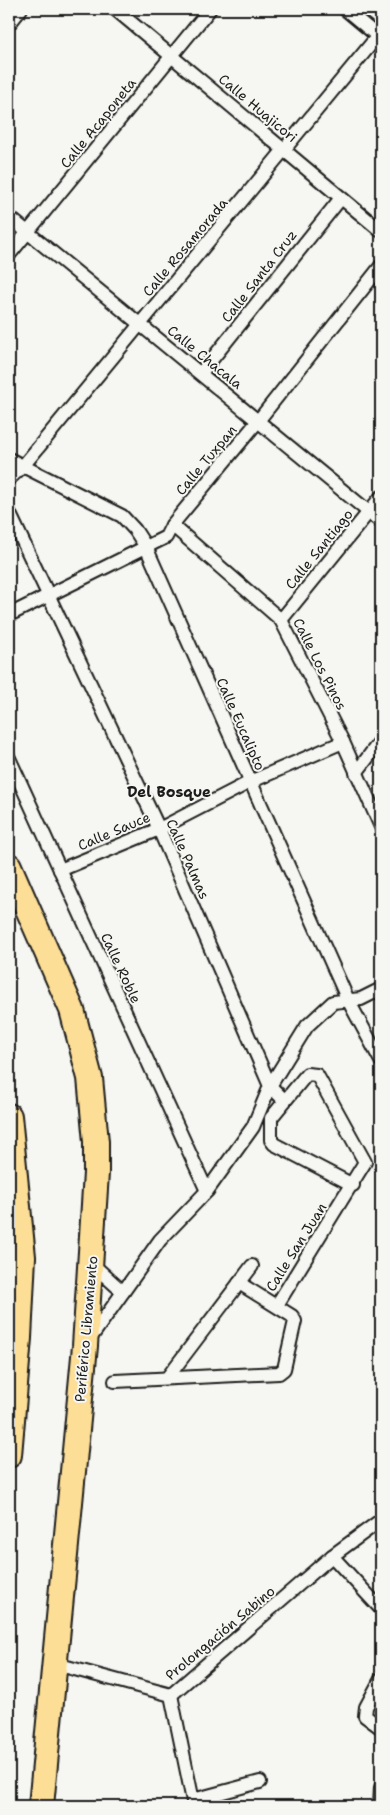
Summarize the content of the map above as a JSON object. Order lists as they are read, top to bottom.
{
  "streets": {
    "highway": ["Periférico Libramiento"],
    "street": [
      "Calle Huajicori",
      "Calle Acaponeta",
      "Calle Rosamorada",
      "Calle Santa Cruz",
      "Calle Chacala",
      "Calle Tuxpan",
      "Calle Santiago",
      "Calle Los Pinos",
      "Calle Eucalipto",
      "Calle Sauce",
      "Calle Palmas",
      "Calle Roble",
      "Calle San Juan",
      "Prolongación Sabino"
    ]
  },
  "crossings": [
    ["Calle Huajicori", "Calle Acaponeta"],
    ["Calle Huajicori", "Calle Rosamorada"],
    ["Calle Huajicori", "Calle Santa Cruz"],
    ["Calle Acaponeta", "Calle Chacala"],
    ["Calle Rosamorada", "Calle Chacala"],
    ["Calle Rosamorada", "Calle Eucalipto"],
    ["Calle Santa Cruz", "Calle Chacala"],
    ["Calle Chacala", "Calle Tuxpan"],
    ["Calle Chacala", "Calle Santiago"],
    ["Calle Tuxpan", "Calle Los Pinos"],
    ["Calle Tuxpan", "Calle Eucalipto"],
    ["Calle Tuxpan", "Calle Palmas"],
    ["Calle Santiago", "Calle Los Pinos"],
    ["Calle Los Pinos", "Calle Sauce"],
    ["Calle Eucalipto", "Calle Sauce"],
    ["Calle Sauce", "Calle Palmas"],
    ["Calle Sauce", "Calle Roble"],
    ["Periférico Libramiento", "Prolongación Sabino"]
  ],
  "districts": ["Del Bosque"]
}
